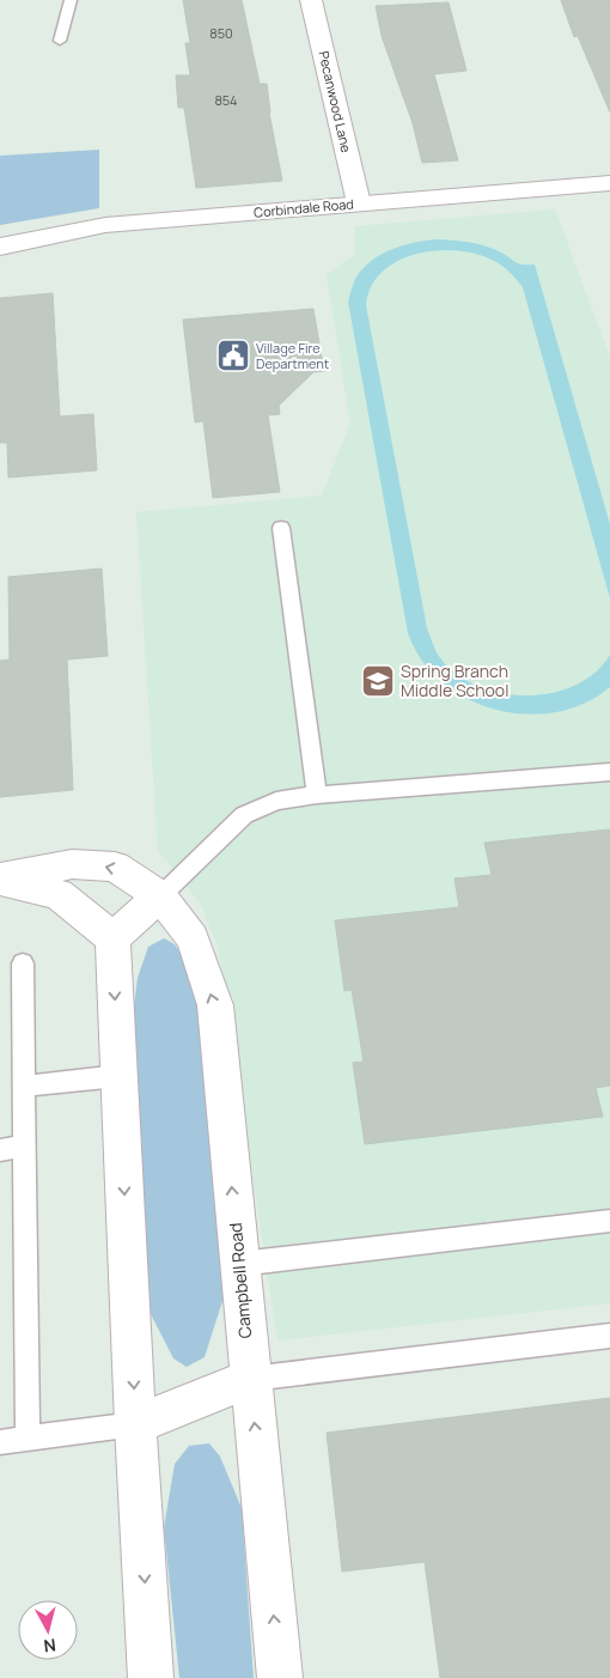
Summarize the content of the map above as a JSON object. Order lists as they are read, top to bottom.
{
  "streets": {
    "street": ["Pecanwood Lane", "Corbindale Road", "Campbell Road"]
  },
  "crossings": [
    ["Pecanwood Lane", "Corbindale Road"]
  ],
  "places": {
    "public building": ["Village Fire Department"],
    "school or university": ["Spring Branch Middle School"]
  },
  "house_numbers": ["850", "854"],
  "north": "bottom"
}
